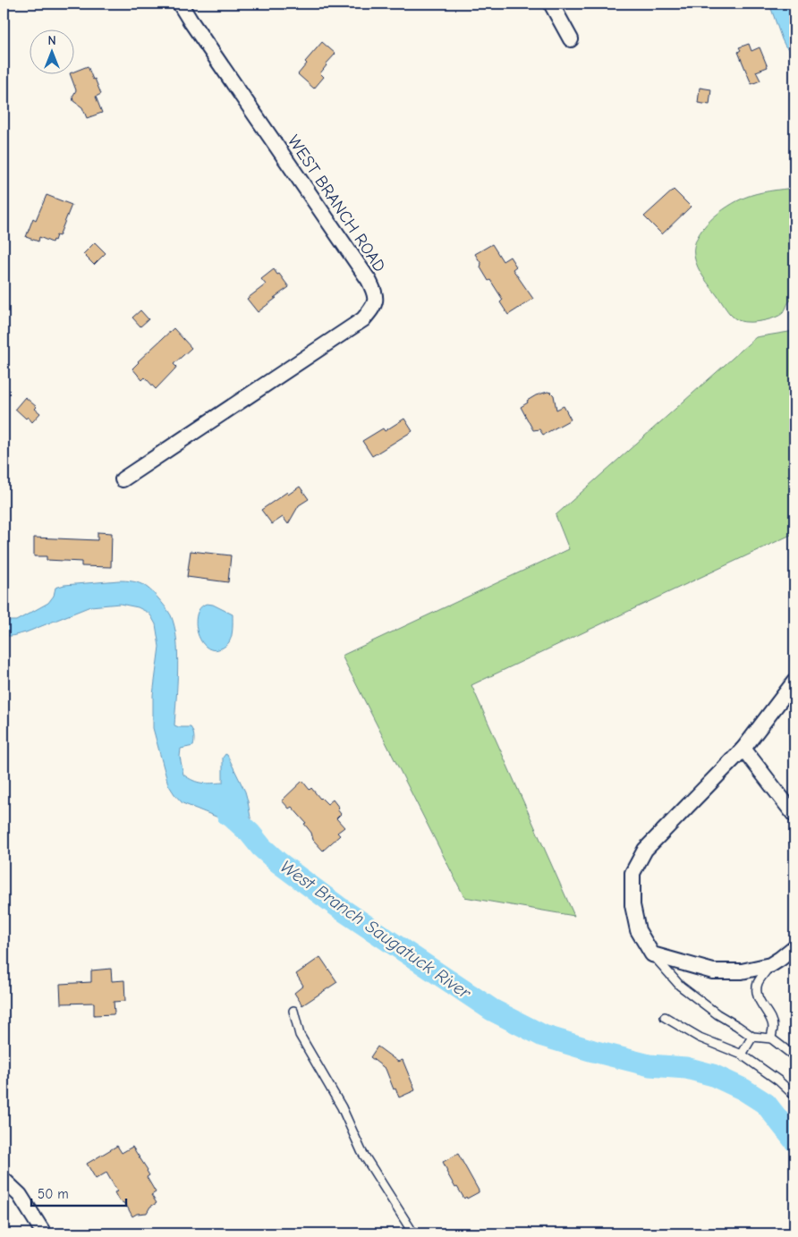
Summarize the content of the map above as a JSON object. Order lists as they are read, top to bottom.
{
  "streets": {
    "street": ["WEST BRANCH ROAD"]
  },
  "water": ["West Branch Saugatuck River"],
  "scale_bar": "50 m",
  "north": "top"
}
